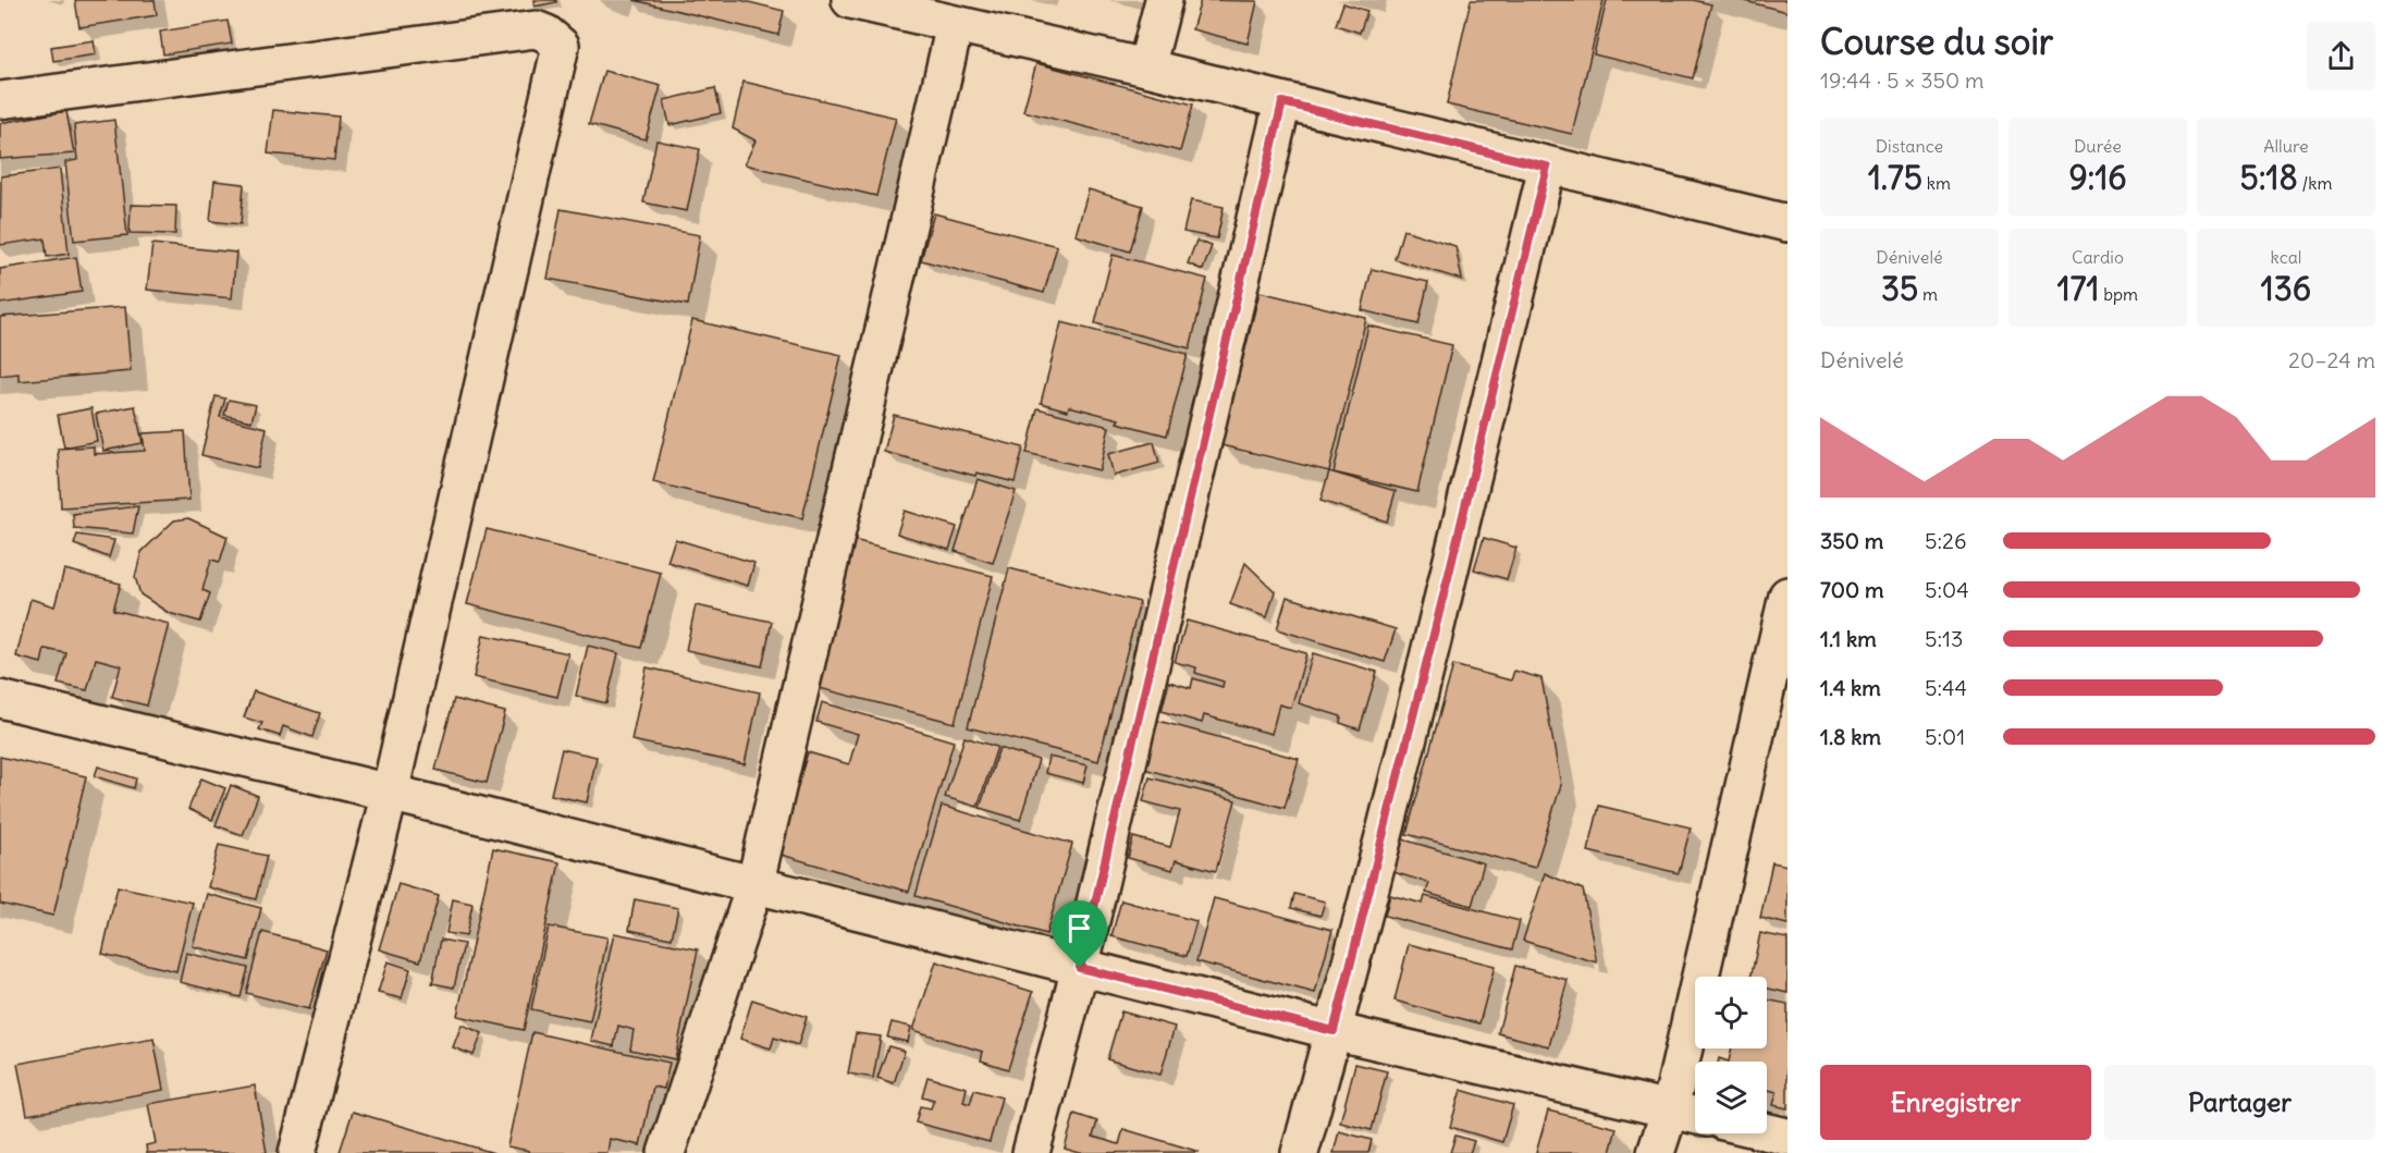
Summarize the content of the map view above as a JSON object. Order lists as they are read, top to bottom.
{
  "page": {
    "heading": ["Course du soir", "19:44 · 5 × 350 m"],
    "stats": [
      ["Distance", "1.75 km"],
      ["Durée", "9:16"],
      ["Allure", "5:18 /km"],
      ["Dénivelé", "35 m"],
      ["Cardio", "171 bpm"],
      ["kcal", "136"]
    ],
    "chart": ["Dénivelé", "20–24 m"],
    "list": [
      {
        "name": "350 m",
        "note": "5:26"
      },
      {
        "name": "700 m",
        "note": "5:04"
      },
      {
        "name": "1.1 km",
        "note": "5:13"
      },
      {
        "name": "1.4 km",
        "note": "5:44"
      },
      {
        "name": "1.8 km",
        "note": "5:01"
      }
    ],
    "buttons": ["Enregistrer", "Partager"]
  }
}
